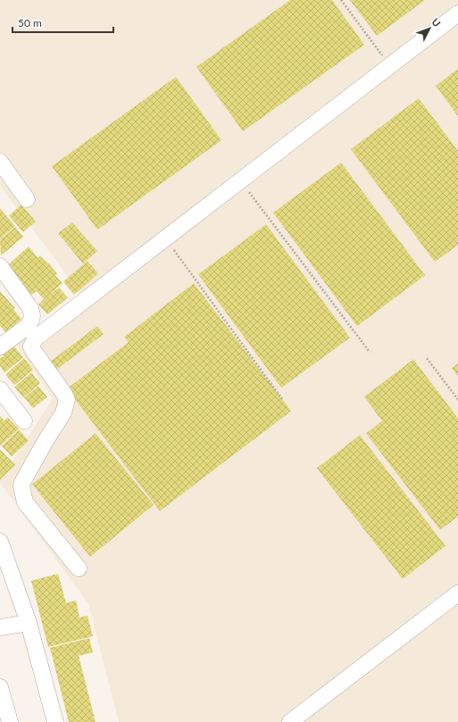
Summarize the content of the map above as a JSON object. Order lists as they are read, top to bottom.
{
  "scale_bar": "50 m",
  "north": "top right"
}
